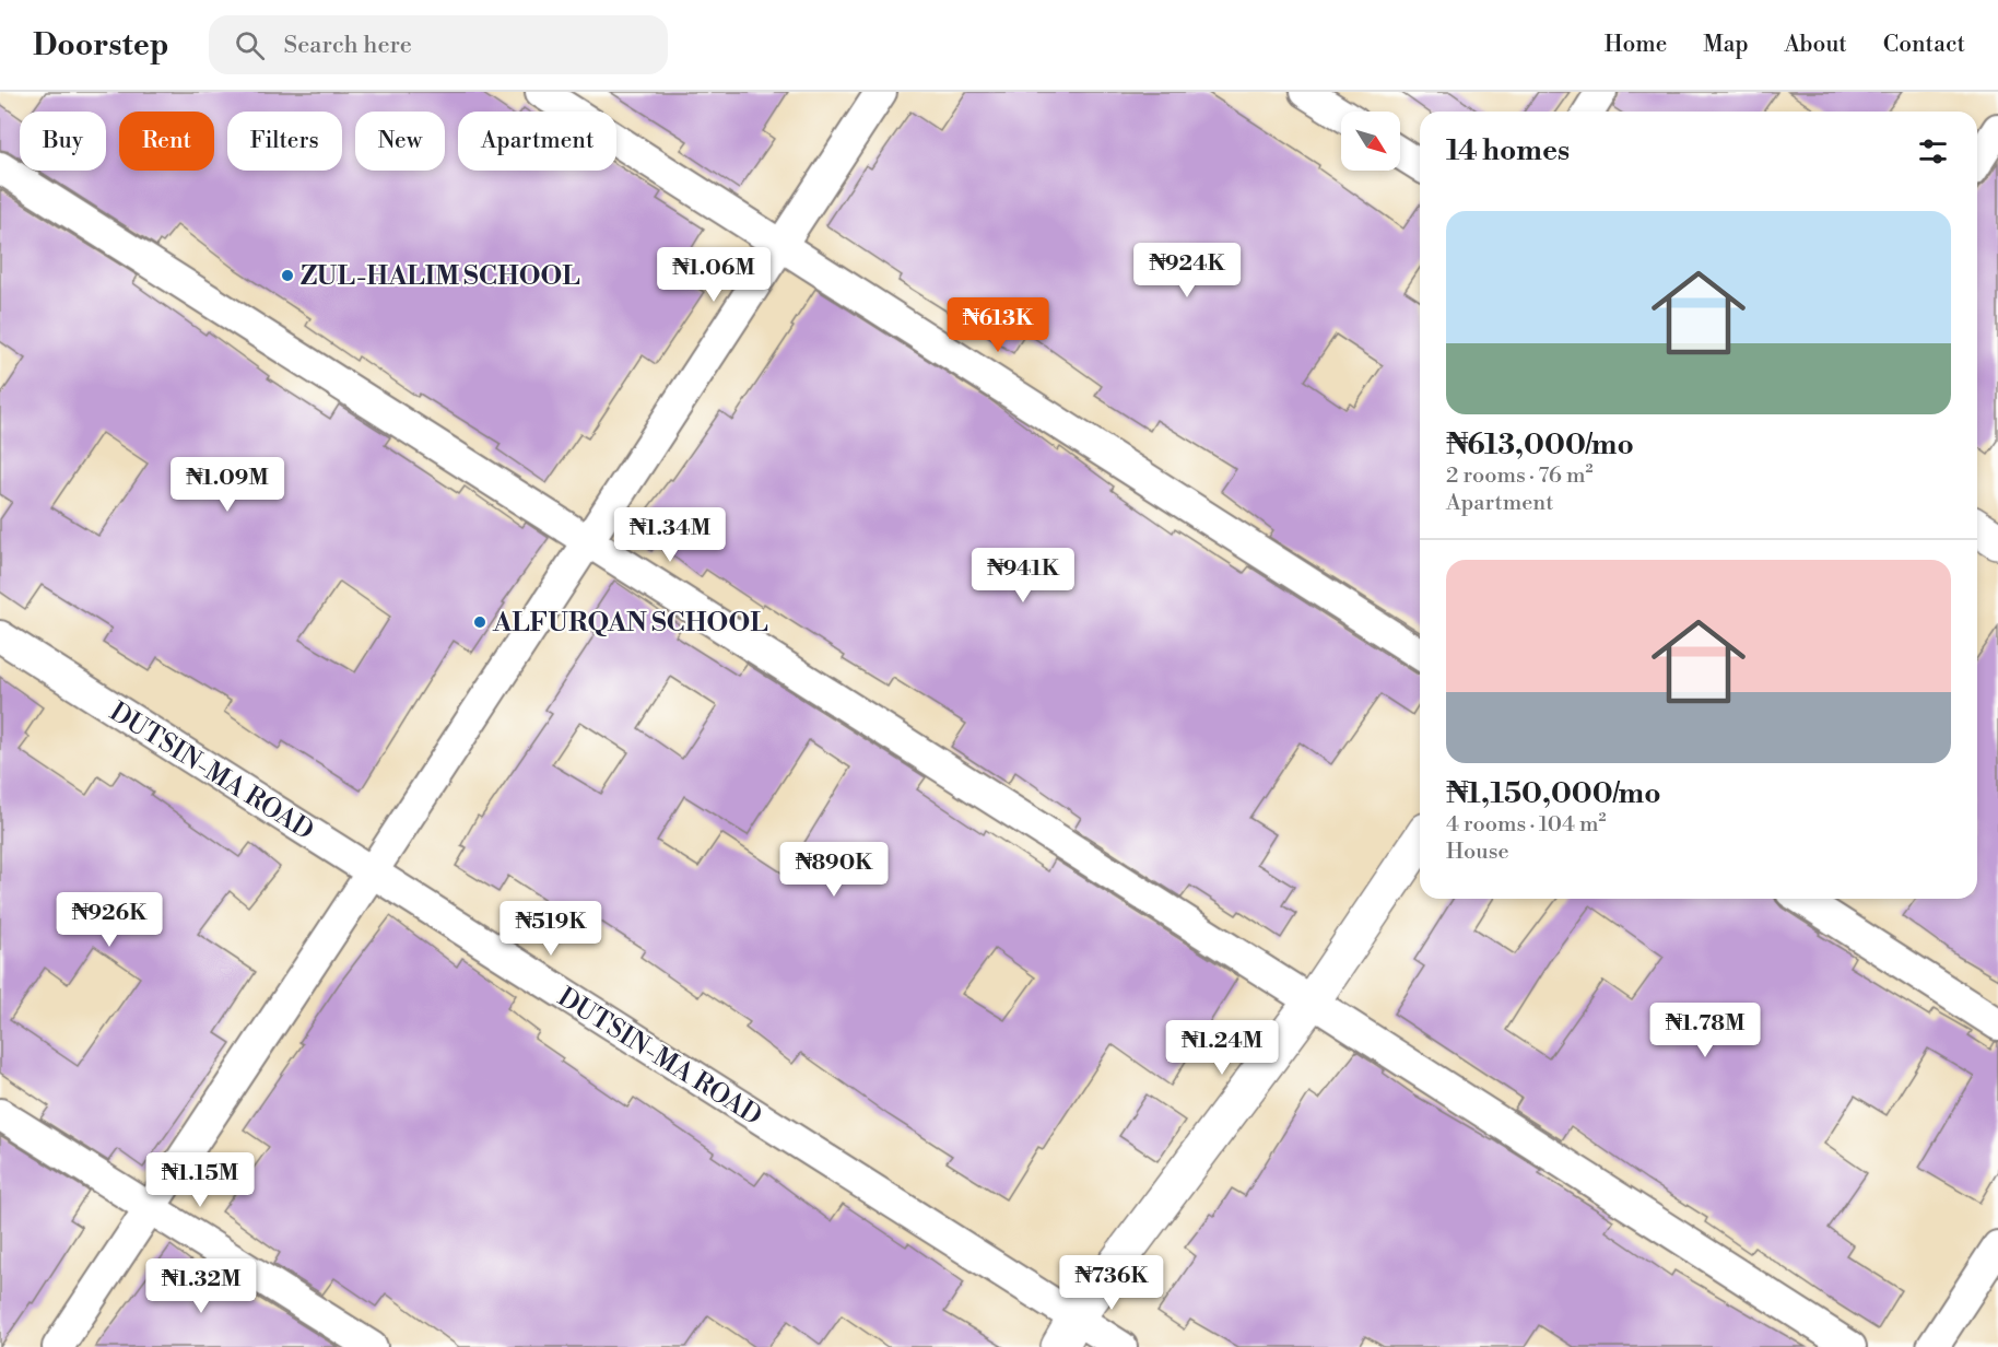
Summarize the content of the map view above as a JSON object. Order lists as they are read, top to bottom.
{
  "streets": {
    "street": ["DUTSIN-MA ROAD"]
  },
  "places": ["ZUL-HALIM SCHOOL", "ALFURQAN SCHOOL"],
  "north": "bottom right",
  "page": {
    "header": "Doorstep",
    "search": "Search here",
    "nav": [
      "Home",
      "Map",
      "About",
      "Contact"
    ],
    "chip": [
      "Buy",
      "Rent",
      "Filters",
      "New",
      "Apartment"
    ],
    "heading": "14 homes",
    "list": [
      {
        "name": "₦613,000/mo",
        "note": "2 rooms · 76 m² · Apartment"
      },
      {
        "name": "₦1,150,000/mo",
        "note": "4 rooms · 104 m² · House"
      }
    ],
    "price": [
      "₦924K",
      "₦1.06M",
      "₦613K",
      "₦1.09M",
      "₦1.34M",
      "₦941K",
      "₦890K",
      "₦926K",
      "₦519K",
      "₦1.78M",
      "₦1.24M",
      "₦1.15M",
      "₦736K",
      "₦1.32M"
    ]
  }
}
